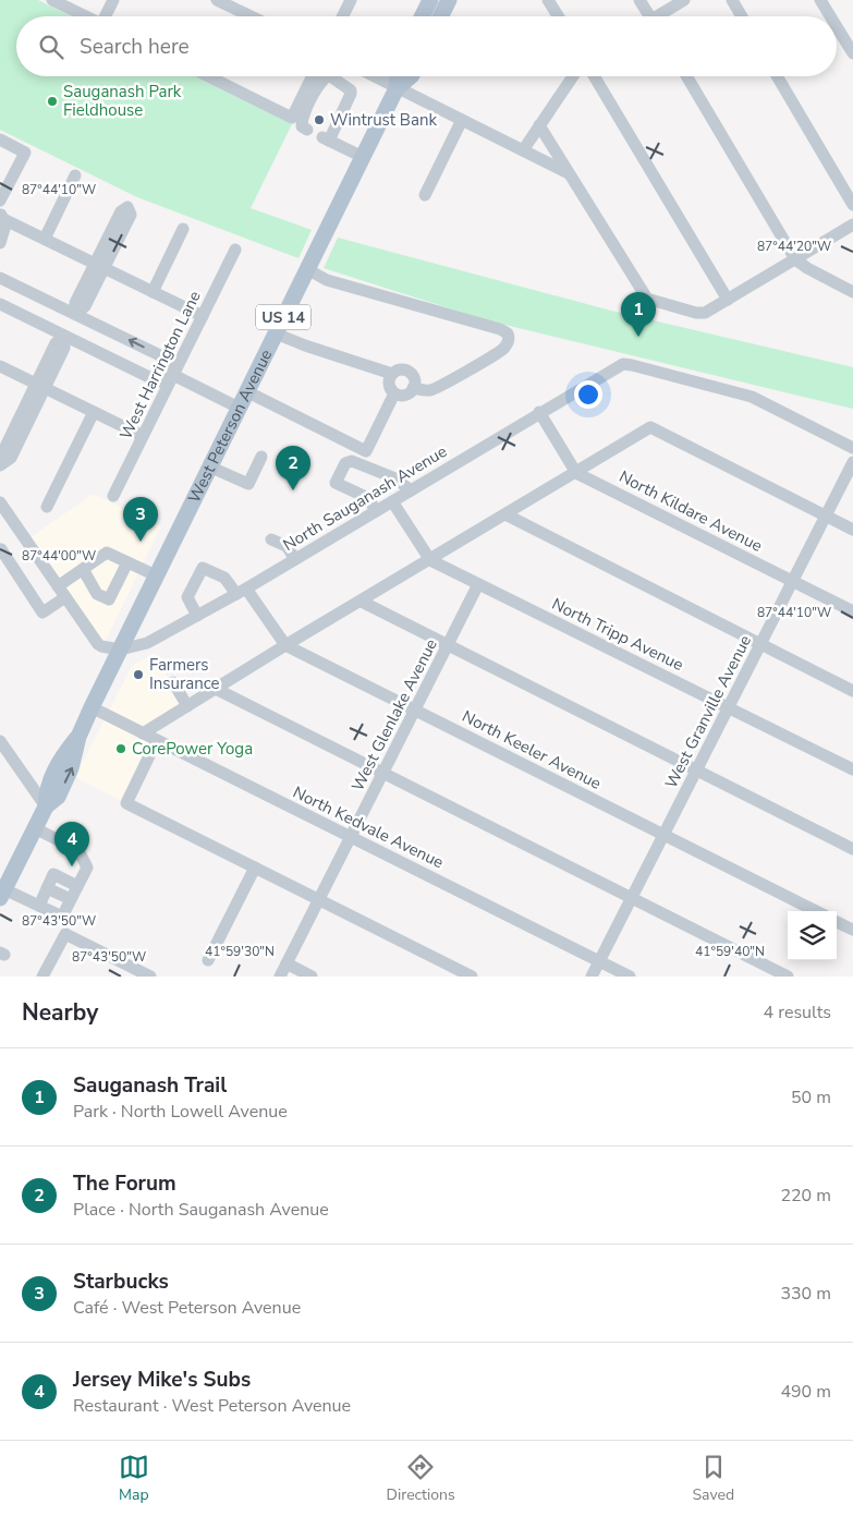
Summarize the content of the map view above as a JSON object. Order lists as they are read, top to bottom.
{
  "streets": {
    "main road": ["US 14", "West Peterson Avenue"],
    "street": [
      "West Harrington Lane",
      "North Sauganash Avenue",
      "North Kildare Avenue",
      "North Tripp Avenue",
      "West Granville Avenue",
      "West Glenlake Avenue",
      "North Keeler Avenue",
      "North Kedvale Avenue"
    ]
  },
  "crossings": [
    ["West Peterson Avenue", "North Sauganash Avenue"],
    ["West Peterson Avenue", "North Kedvale Avenue"],
    ["North Sauganash Avenue", "North Keeler Avenue"],
    ["North Kildare Avenue", "West Granville Avenue"],
    ["North Tripp Avenue", "West Granville Avenue"],
    ["North Tripp Avenue", "West Glenlake Avenue"],
    ["West Granville Avenue", "North Keeler Avenue"],
    ["West Granville Avenue", "North Kedvale Avenue"],
    ["West Glenlake Avenue", "North Keeler Avenue"],
    ["West Glenlake Avenue", "North Kedvale Avenue"]
  ],
  "places": [
    "Sauganash Park Fieldhouse",
    "Wintrust Bank",
    "Farmers Insurance",
    "CorePower Yoga"
  ],
  "page": {
    "search": "Search here",
    "pins": [
      "1",
      "2",
      "3",
      "4"
    ],
    "heading": ["Nearby", "4 results"],
    "list": [
      {
        "mark": "1",
        "name": "Sauganash Trail",
        "note": "Park · North Lowell Avenue",
        "value": "50 m"
      },
      {
        "mark": "2",
        "name": "The Forum",
        "note": "Place · North Sauganash Avenue",
        "value": "220 m"
      },
      {
        "mark": "3",
        "name": "Starbucks",
        "note": "Café · West Peterson Avenue",
        "value": "330 m"
      },
      {
        "mark": "4",
        "name": "Jersey Mike's Subs",
        "note": "Restaurant · West Peterson Avenue",
        "value": "490 m"
      }
    ],
    "nav": ["Map", "Directions", "Saved"]
  },
  "coordinates": [
    "87°44'10\"W",
    "87°44'20\"W",
    "87°44'00\"W",
    "87°43'50\"W",
    "41°59'30\"N",
    "41°59'40\"N"
  ]
}
